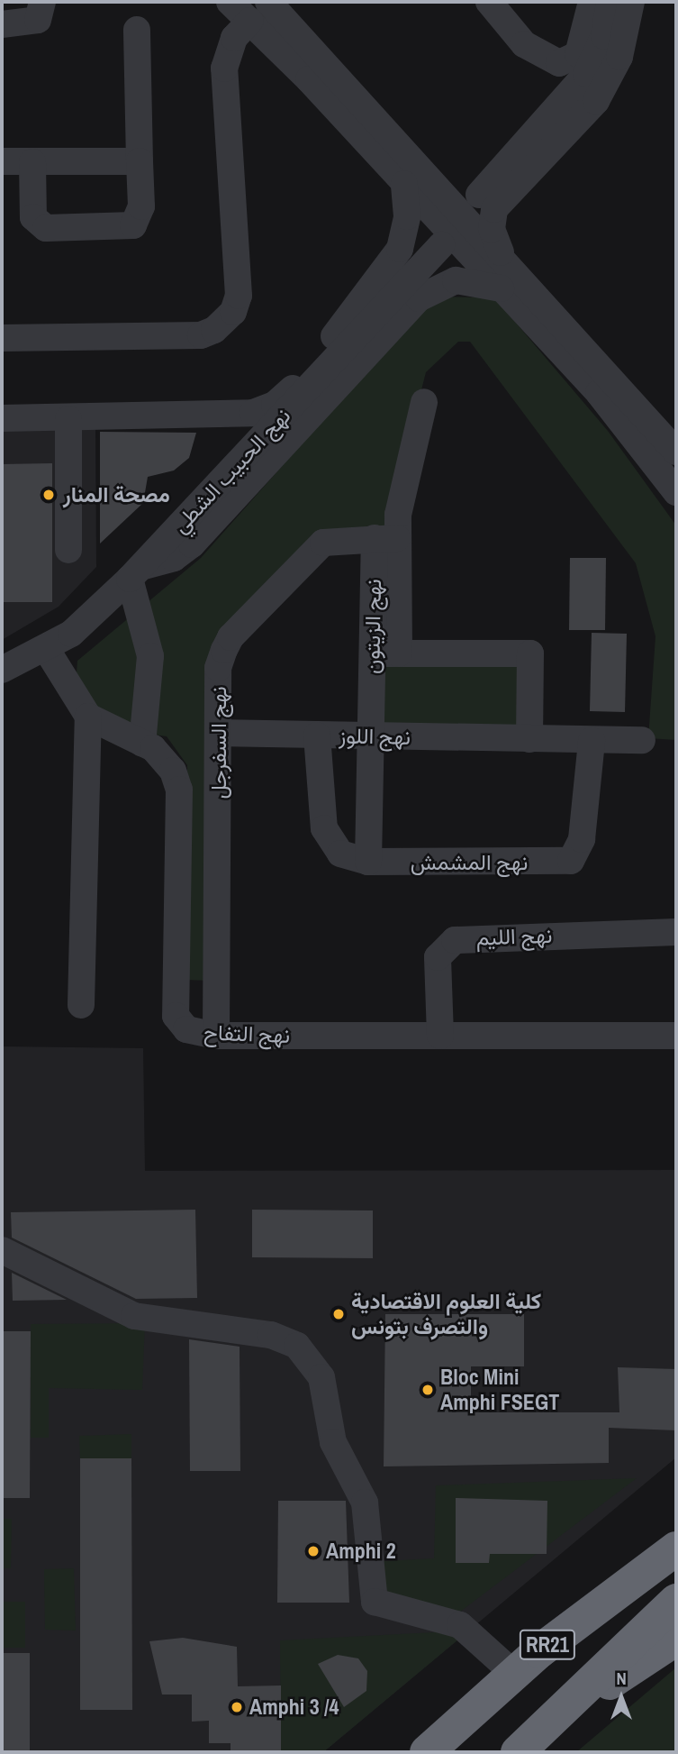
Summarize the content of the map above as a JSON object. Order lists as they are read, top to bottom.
{
  "streets": {
    "highway": ["RR21"],
    "street": [
      "نهج الحبيب الشطي",
      "نهج الزيتون",
      "نهج اللوز",
      "نهج السفرجل",
      "نهج المشمش",
      "نهج الليم",
      "نهج التفاح"
    ]
  },
  "crossings": [
    ["نهج الزيتون", "نهج اللوز"],
    ["نهج الزيتون", "نهج السفرجل"],
    ["نهج اللوز", "نهج السفرجل"],
    ["نهج اللوز", "نهج المشمش"],
    ["نهج السفرجل", "نهج التفاح"],
    ["نهج الليم", "نهج التفاح"]
  ],
  "places": [
    "مصحة المنار",
    "كلية العلوم الاقتصادية والتصرف بتونس",
    "Bloc Mini Amphi FSEGT",
    "Amphi 2",
    "Amphi 3 /4"
  ],
  "north": "top"
}
